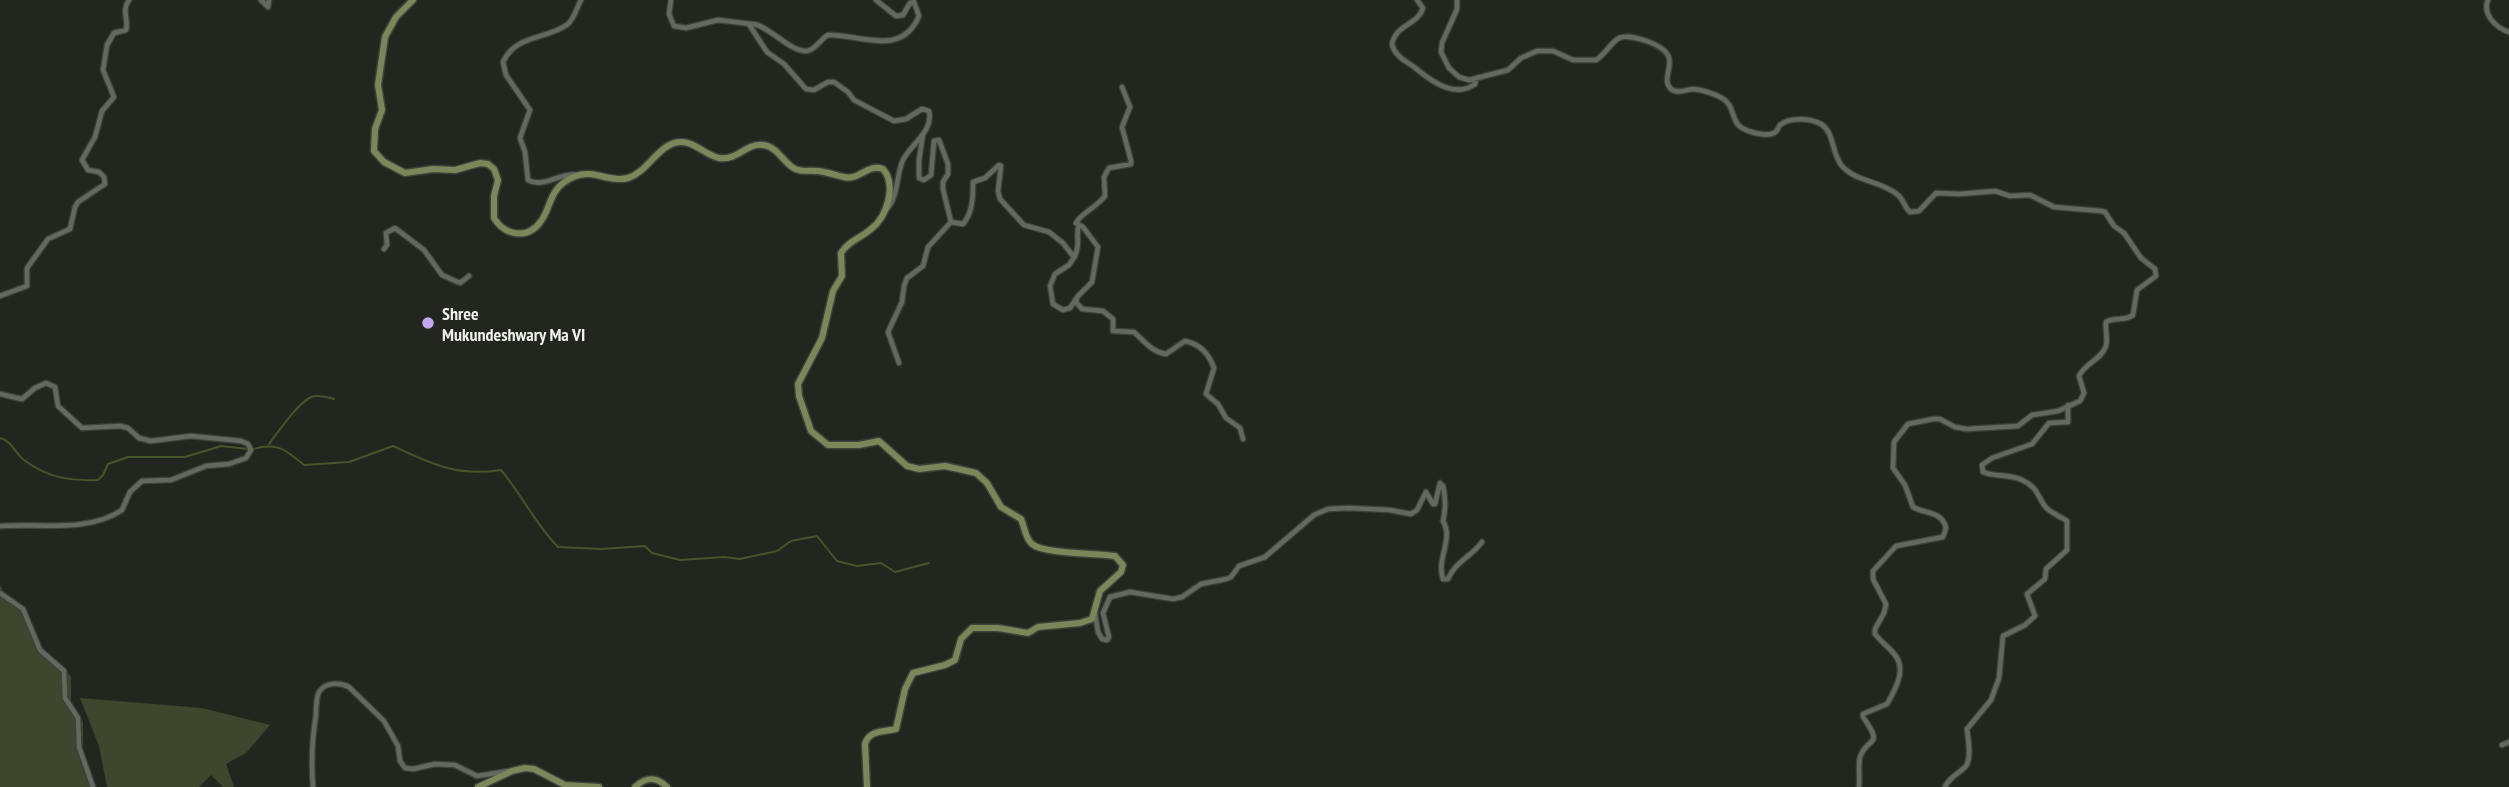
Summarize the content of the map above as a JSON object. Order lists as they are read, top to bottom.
{
  "places": ["Shree Mukundeshwary Ma VI"]
}
